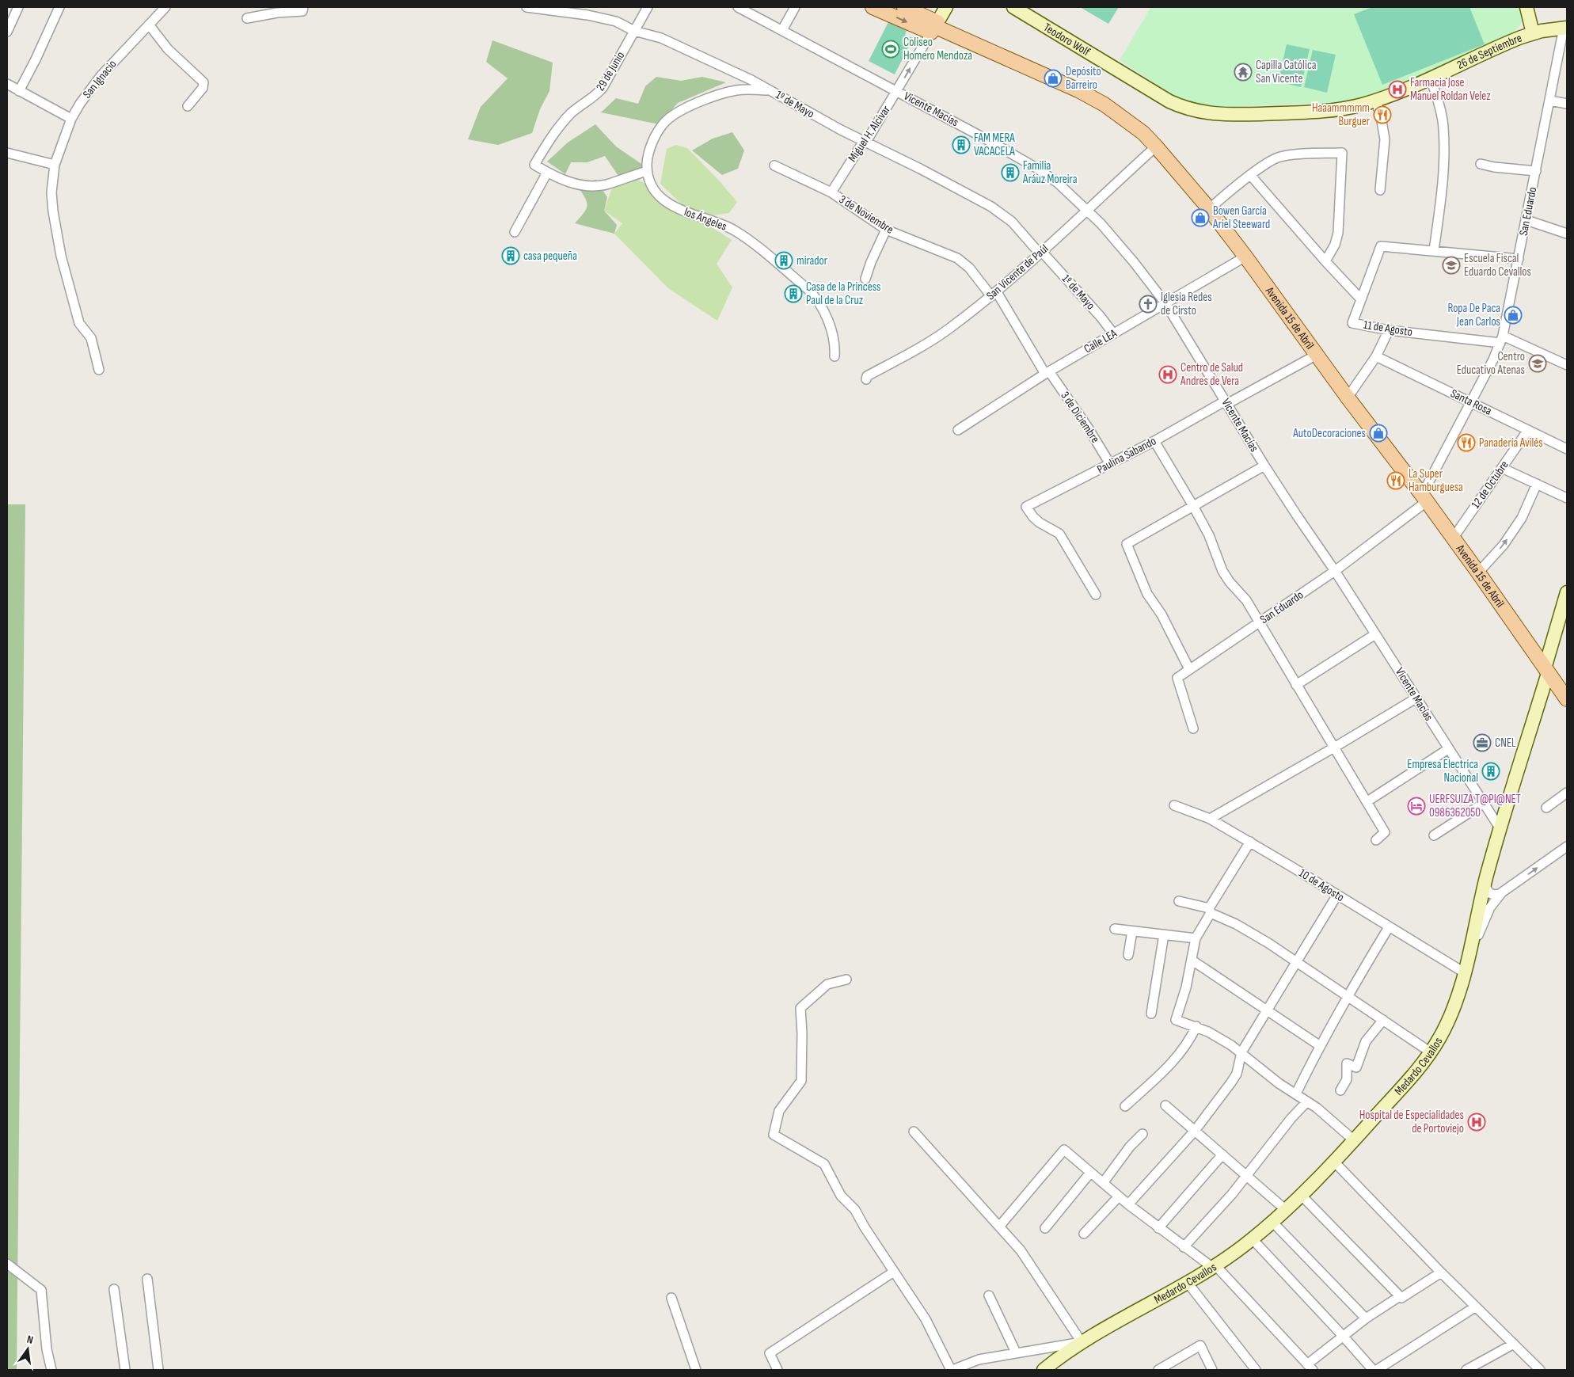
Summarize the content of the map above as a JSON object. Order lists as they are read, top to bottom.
{
  "streets": {
    "main road": ["Avenida 15 de Abril"],
    "street": [
      "Teodoro Wolf",
      "26 de Septiembre",
      "29 de Junio",
      "San Ignacio",
      "1º de Mayo",
      "Vicente Macías",
      "Miguel H. Alcívar",
      "San Eduardo",
      "3 de Noviembre",
      "los Ángeles",
      "San Vicente de Paúl",
      "11 de Agosto",
      "Calle LEA",
      "Santa Rosa",
      "3 de Diciembre",
      "Paulina Sabando",
      "12 de Octubre",
      "10 de Agosto",
      "Medardo Cevallos"
    ]
  },
  "crossings": [
    ["Teodoro Wolf", "26 de Septiembre"],
    ["26 de Septiembre", "San Eduardo"],
    ["29 de Junio", "1º de Mayo"],
    ["1º de Mayo", "Miguel H. Alcívar"],
    ["1º de Mayo", "San Vicente de Paúl"],
    ["1º de Mayo", "Calle LEA"],
    ["Vicente Macías", "Miguel H. Alcívar"],
    ["Vicente Macías", "San Eduardo"],
    ["Vicente Macías", "San Vicente de Paúl"],
    ["Vicente Macías", "Calle LEA"],
    ["Vicente Macías", "Paulina Sabando"],
    ["Vicente Macías", "Medardo Cevallos"],
    ["Miguel H. Alcívar", "3 de Noviembre"],
    ["Miguel H. Alcívar", "Avenida 15 de Abril"],
    ["San Eduardo", "Avenida 15 de Abril"],
    ["San Eduardo", "11 de Agosto"],
    ["San Eduardo", "Santa Rosa"],
    ["3 de Noviembre", "San Vicente de Paúl"],
    ["3 de Noviembre", "3 de Diciembre"],
    ["San Vicente de Paúl", "Avenida 15 de Abril"],
    ["San Vicente de Paúl", "3 de Diciembre"],
    ["Avenida 15 de Abril", "Calle LEA"],
    ["Avenida 15 de Abril", "Paulina Sabando"],
    ["Avenida 15 de Abril", "12 de Octubre"],
    ["Avenida 15 de Abril", "Medardo Cevallos"],
    ["Calle LEA", "3 de Diciembre"],
    ["Santa Rosa", "12 de Octubre"],
    ["3 de Diciembre", "Paulina Sabando"],
    ["10 de Agosto", "Medardo Cevallos"]
  ],
  "one_way": ["Miguel H. Alcívar"],
  "places": {
    "sports": ["Coliseo Homero Mendoza"],
    "temple": ["Capilla Católica San Vicente"],
    "shop": [
      "Depósito Barreiro",
      "Bowen García Ariel Steeward",
      "Ropa De Paca Jean Carlos",
      "AutoDecoraciones"
    ],
    "hospital": ["Farmacia Jose Manuel Roldan Velez", "Centro de Salud Andres de Vera", "Hospital de Especialidades de Portoviejo"],
    "restaurant": ["Haaammmmm Burguer", "Panadería Avilés", "La Super Hamburguesa"],
    "building": [
      "FAM MERA VACACELA",
      "Familia Aráuz Moreira",
      "casa pequeña",
      "mirador",
      "Casa de la Princess Paul de la Cruz",
      "Empresa Electrica Nacional"
    ],
    "school or university": ["Escuela Fiscal Eduardo Cevallos", "Centro Educativo Atenas"],
    "church": ["Iglesia Redes de Cirsto"],
    "office": ["CNEL"],
    "hotel": ["UERFSUIZA T@PI@NET 0986362050"]
  },
  "north": "top"
}
